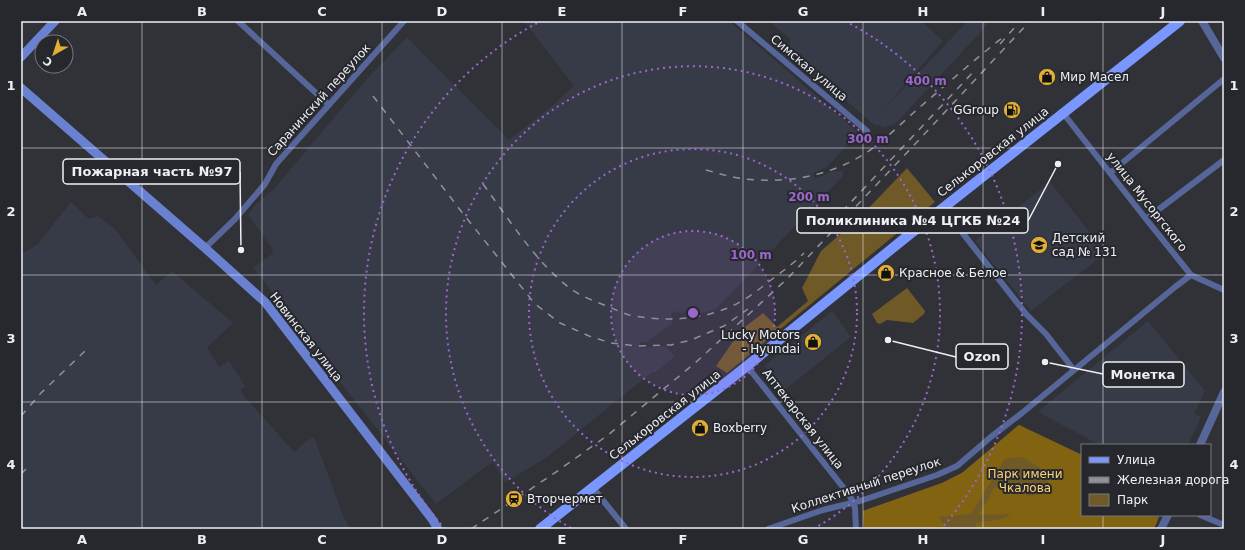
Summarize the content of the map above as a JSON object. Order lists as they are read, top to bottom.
{
  "streets": {
    "main road": ["Селькоровская улица", "Новинская улица"],
    "street": [
      "Симская улица",
      "Саранинский переулок",
      "улица Мусоргского",
      "Аптекарская улица",
      "Коллективный переулок"
    ]
  },
  "crossings": [
    ["Саранинский переулок", "Новинская улица"],
    ["Селькоровская улица", "улица Мусоргского"],
    ["Селькоровская улица", "Аптекарская улица"],
    ["улица Мусоргского", "Коллективный переулок"],
    ["Аптекарская улица", "Коллективный переулок"]
  ],
  "parks": ["Парк имени Чкалова"],
  "places": {
    "shop": [
      "Мир Масел",
      "Красное & Белое",
      "Lucky Motors - Hyundai",
      "Boxberry"
    ],
    "fuel station": ["GGroup"],
    "other": [
      "Поликлиника №4 ЦГКБ №24",
      "Пожарная часть №97",
      "Ozon",
      "Монетка"
    ],
    "school or university": ["Детский сад № 131"],
    "station": ["Вторчермет"]
  },
  "legend": ["Улица", "Железная дорога", "Парк"],
  "north": "bottom left",
  "grid": {
    "columns": [
      "A",
      "B",
      "C",
      "D",
      "E",
      "F",
      "G",
      "H",
      "I",
      "J"
    ],
    "rows": [
      "1",
      "2",
      "3",
      "4"
    ]
  },
  "rings": [
    "400 m",
    "300 m",
    "200 m",
    "100 m"
  ]
}
